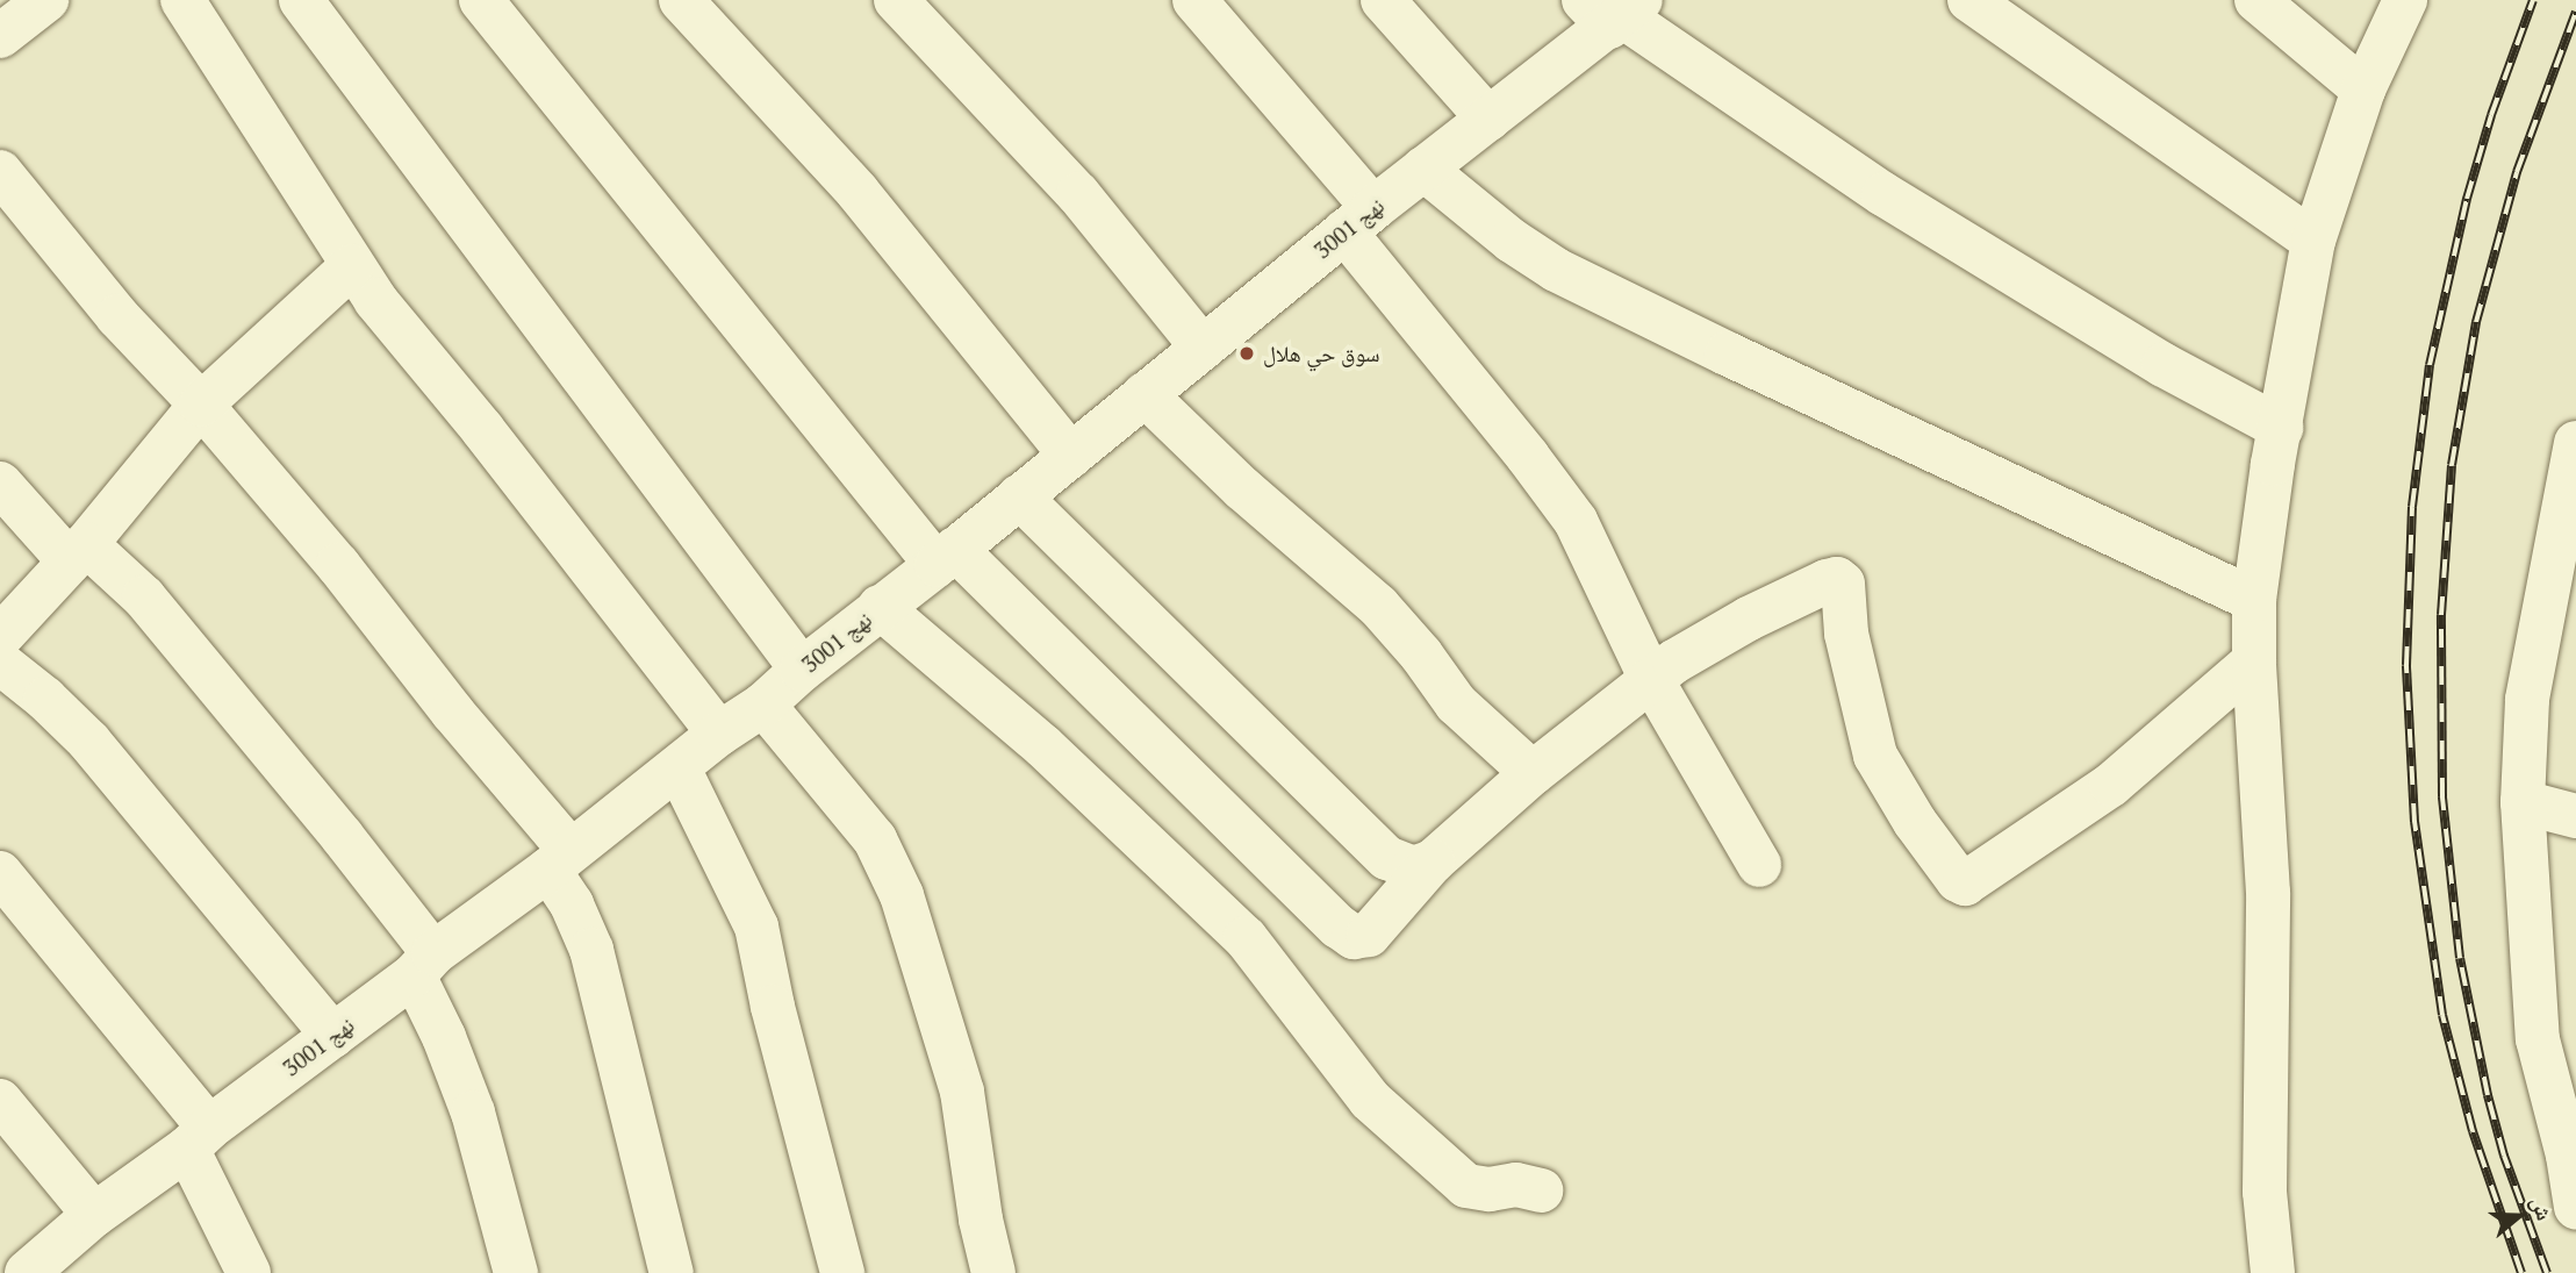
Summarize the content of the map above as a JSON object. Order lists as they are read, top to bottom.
{
  "streets": {
    "street": ["نهج 3001"]
  },
  "places": ["سوق حي هلال"],
  "north": "right"
}
